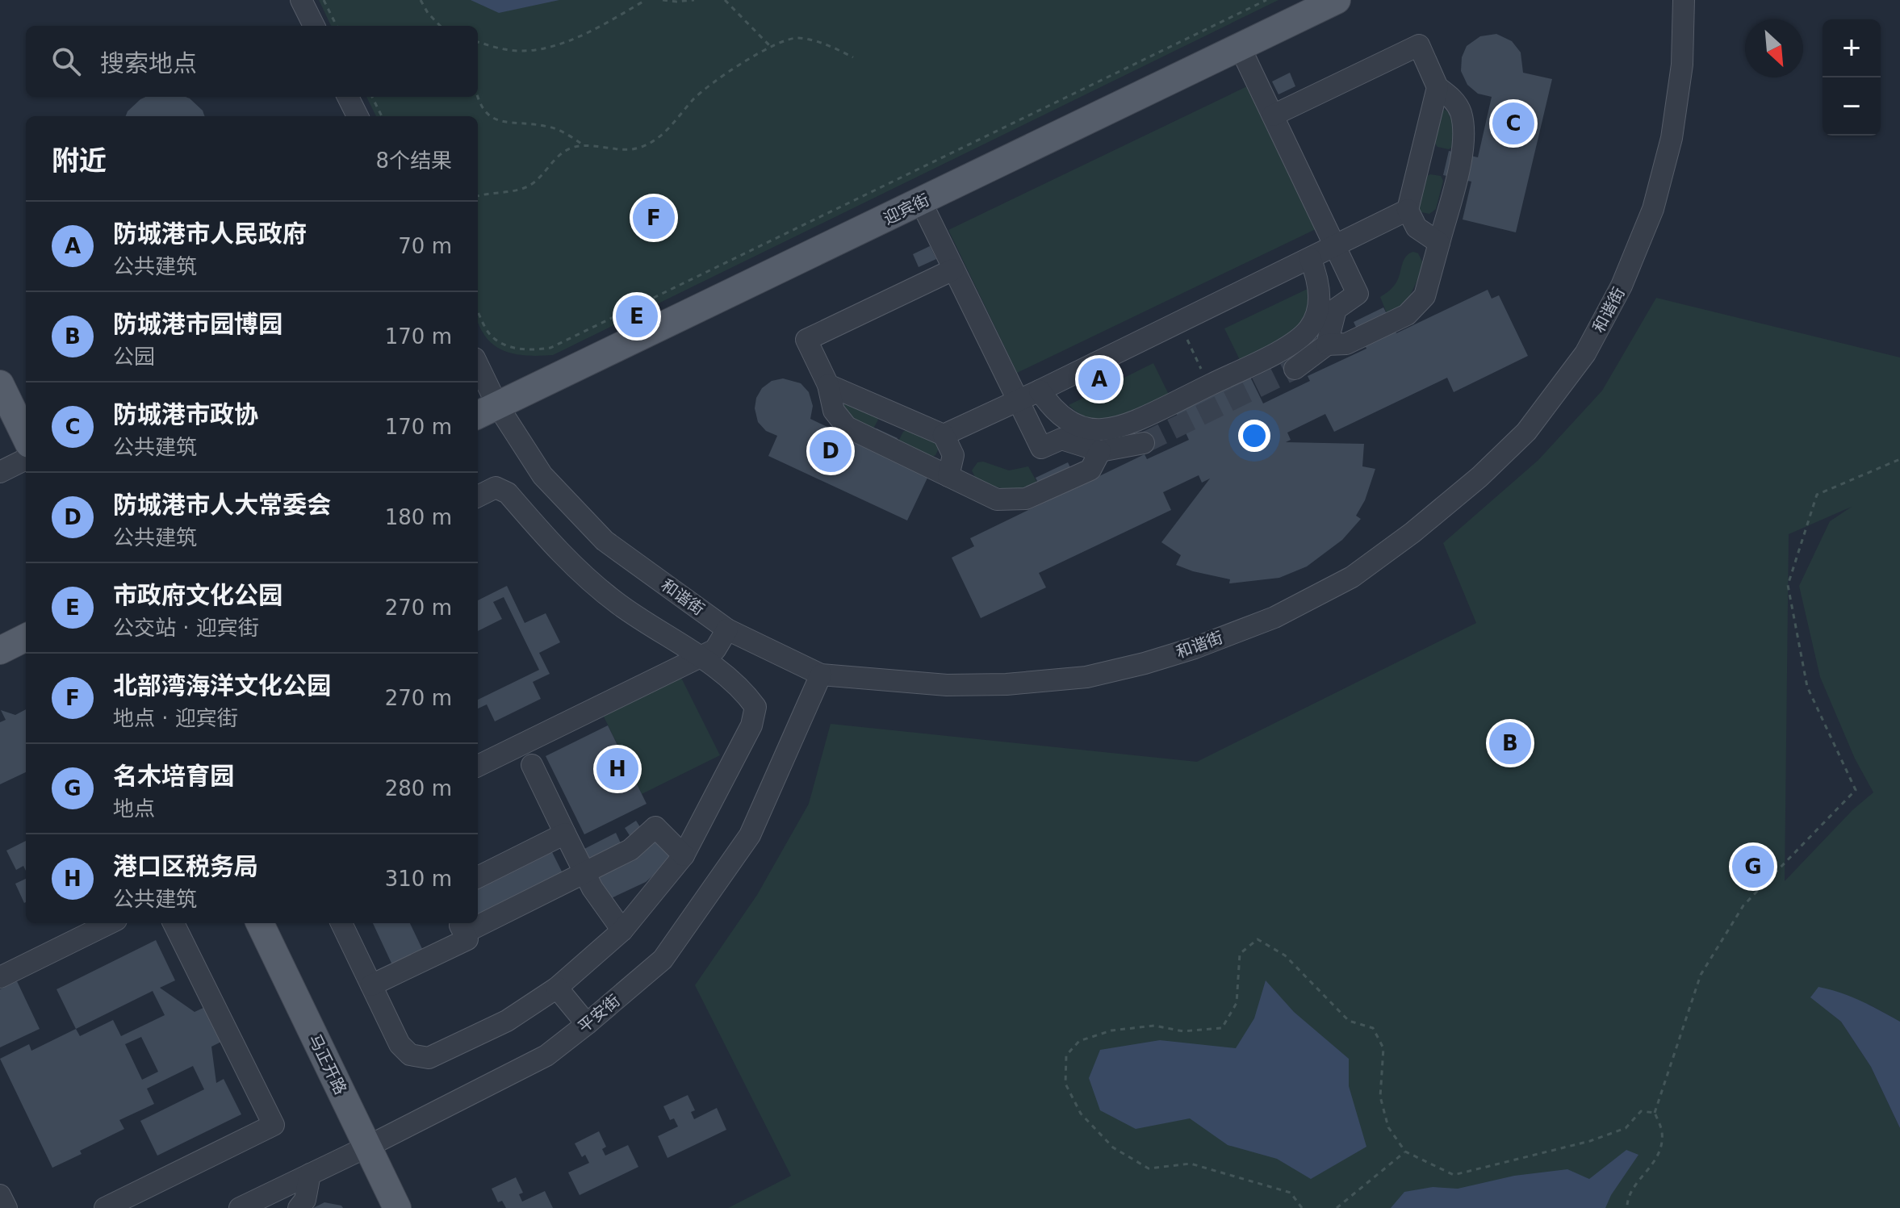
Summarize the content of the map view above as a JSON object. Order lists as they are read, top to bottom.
{
  "streets": {
    "main road": ["迎宾街", "马正开路"],
    "street": ["和谐街", "平安街"]
  },
  "crossings": [
    ["迎宾街", "和谐街"],
    ["和谐街", "平安街"],
    ["平安街", "马正开路"]
  ],
  "north": "bottom right",
  "page": {
    "map_buttons": ["+", "−"],
    "search": "搜索地点",
    "pins": [
      "C",
      "F",
      "E",
      "A",
      "D",
      "B",
      "H",
      "G"
    ],
    "heading": ["附近", "8个结果"],
    "list": [
      {
        "mark": "A",
        "name": "防城港市人民政府",
        "note": "公共建筑",
        "value": "70 m"
      },
      {
        "mark": "B",
        "name": "防城港市园博园",
        "note": "公园",
        "value": "170 m"
      },
      {
        "mark": "C",
        "name": "防城港市政协",
        "note": "公共建筑",
        "value": "170 m"
      },
      {
        "mark": "D",
        "name": "防城港市人大常委会",
        "note": "公共建筑",
        "value": "180 m"
      },
      {
        "mark": "E",
        "name": "市政府文化公园",
        "note": "公交站 · 迎宾街",
        "value": "270 m"
      },
      {
        "mark": "F",
        "name": "北部湾海洋文化公园",
        "note": "地点 · 迎宾街",
        "value": "270 m"
      },
      {
        "mark": "G",
        "name": "名木培育园",
        "note": "地点",
        "value": "280 m"
      },
      {
        "mark": "H",
        "name": "港口区税务局",
        "note": "公共建筑",
        "value": "310 m"
      }
    ]
  }
}
